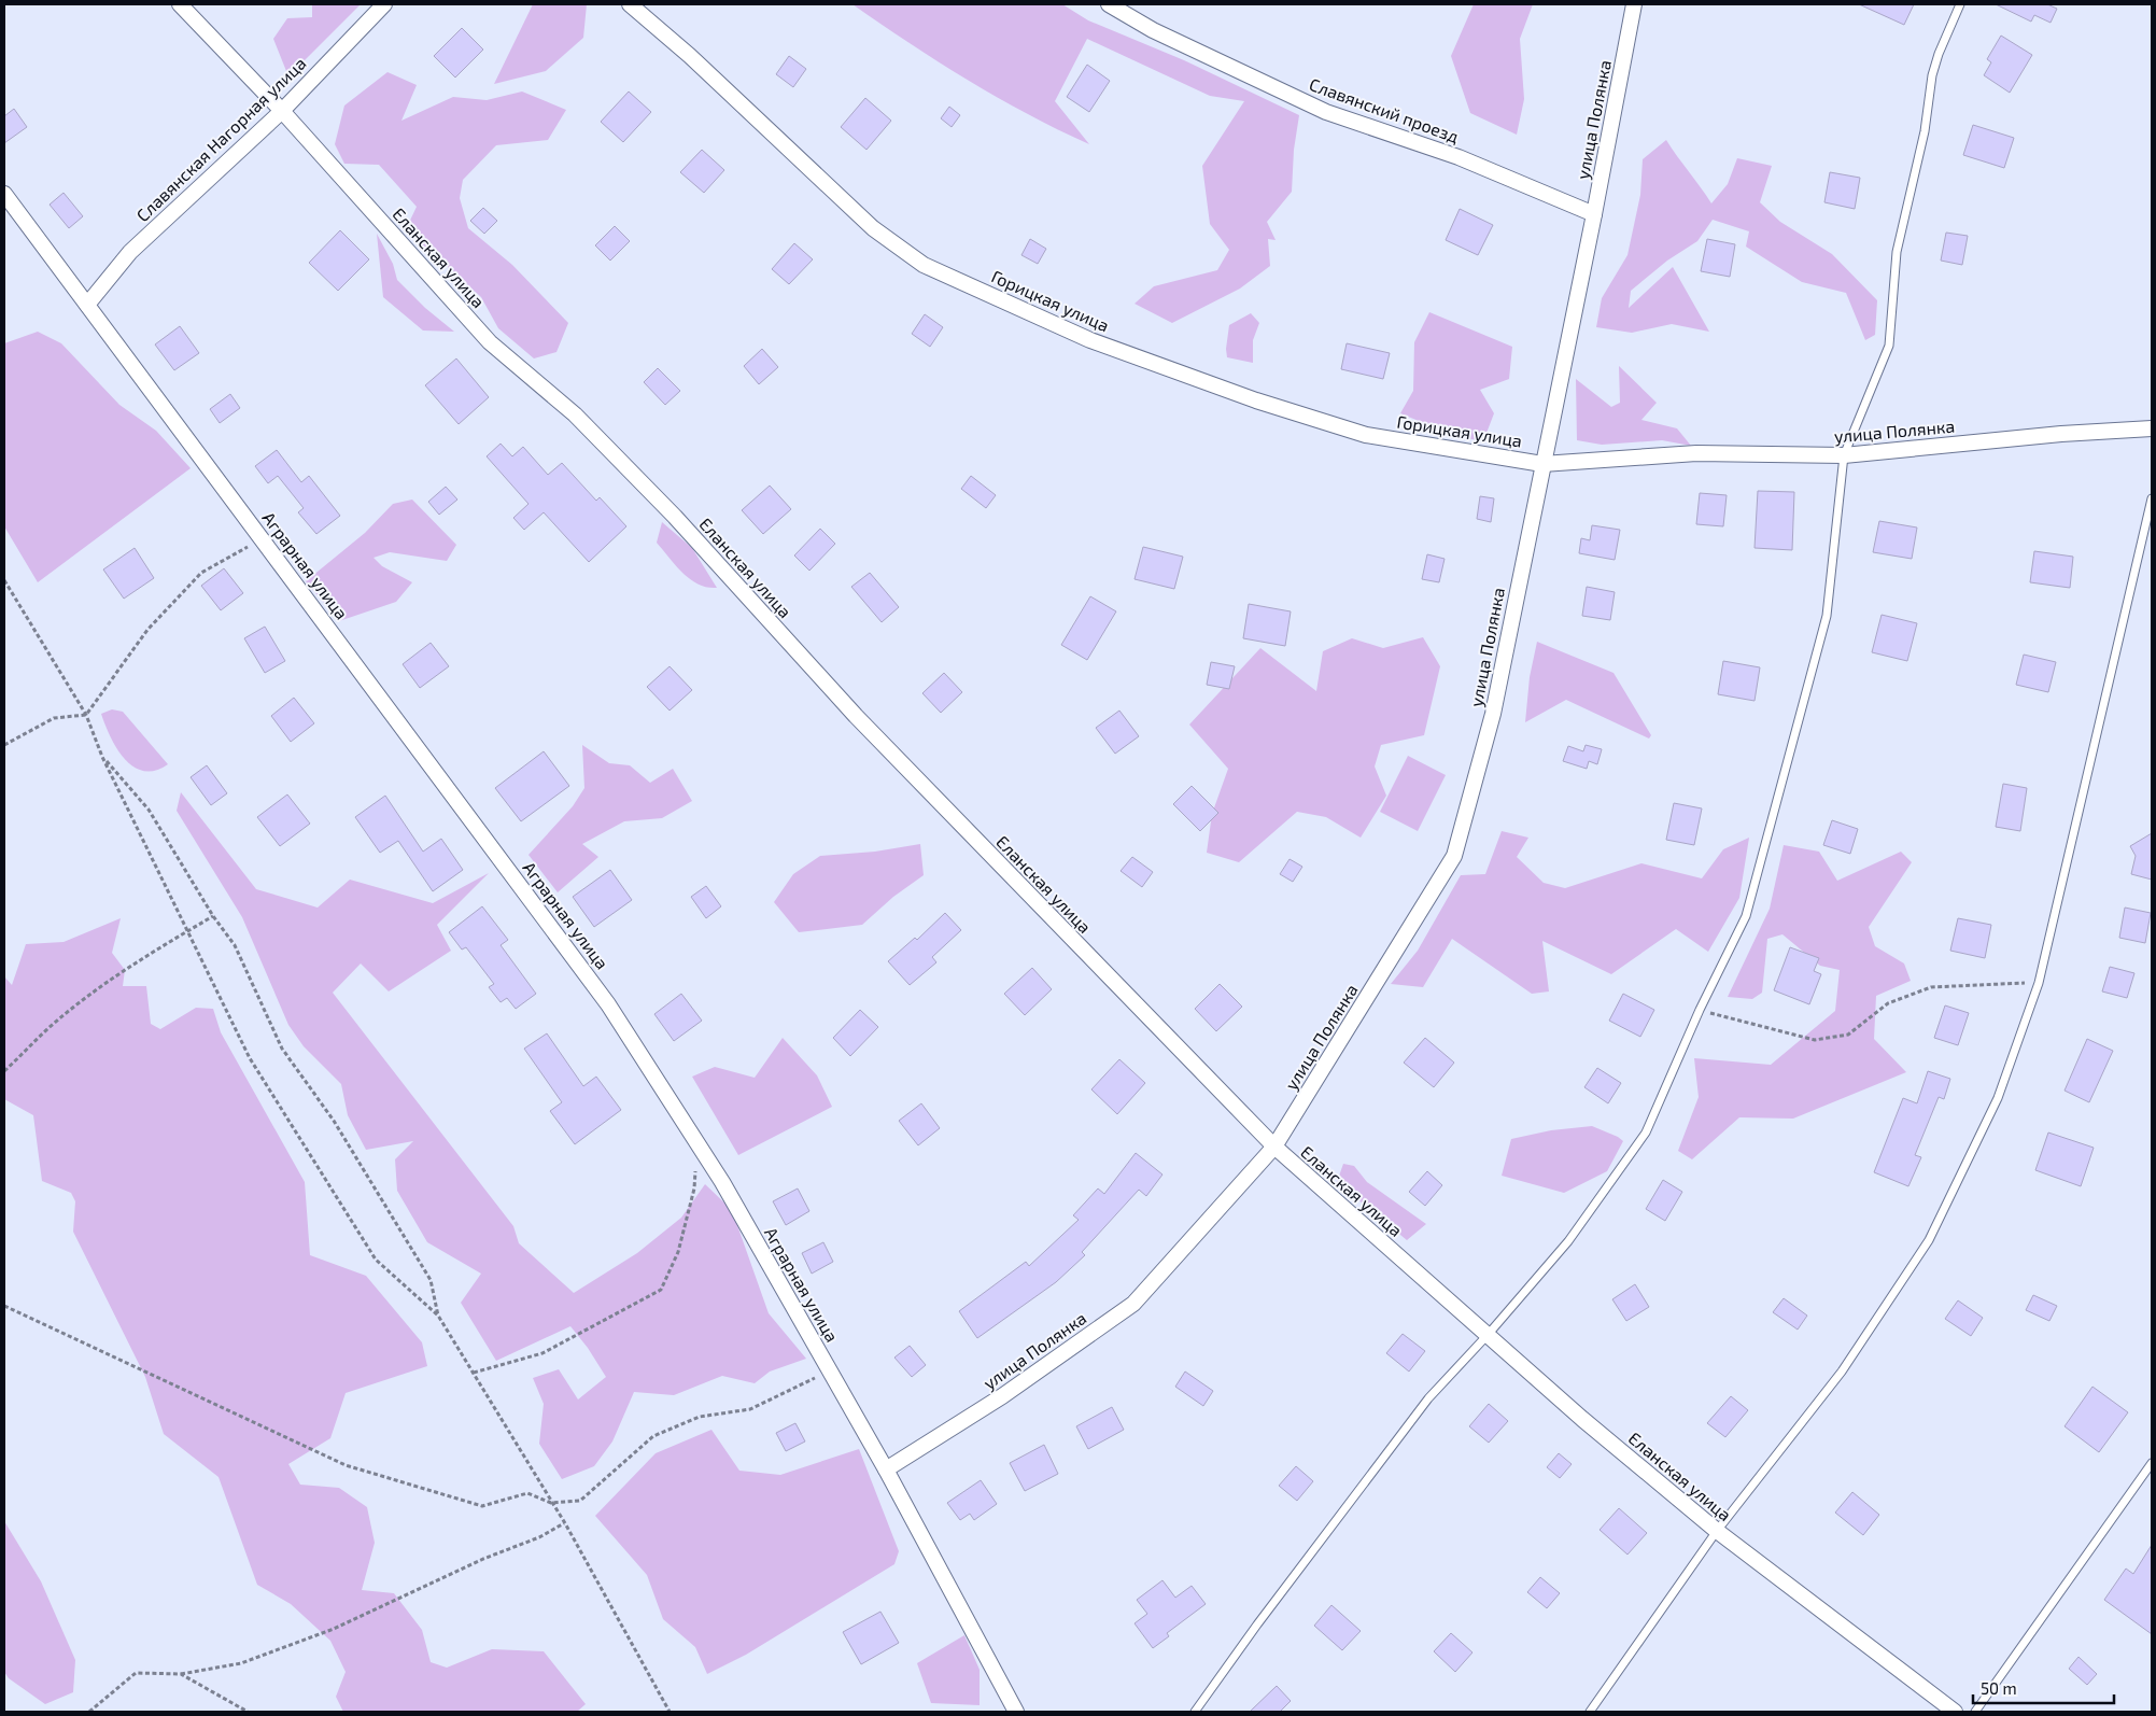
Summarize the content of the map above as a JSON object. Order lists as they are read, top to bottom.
{
  "streets": {
    "street": [
      "Славянский проезд",
      "улица Полянка",
      "Славянская Нагорная улица",
      "Еланская улица",
      "Горицкая улица",
      "Аграрная улица"
    ]
  },
  "crossings": [
    ["Славянский проезд", "улица Полянка"],
    ["улица Полянка", "Еланская улица"],
    ["улица Полянка", "Горицкая улица"],
    ["улица Полянка", "Аграрная улица"],
    ["Славянская Нагорная улица", "Еланская улица"],
    ["Славянская Нагорная улица", "Аграрная улица"]
  ],
  "scale_bar": "50 m"
}
